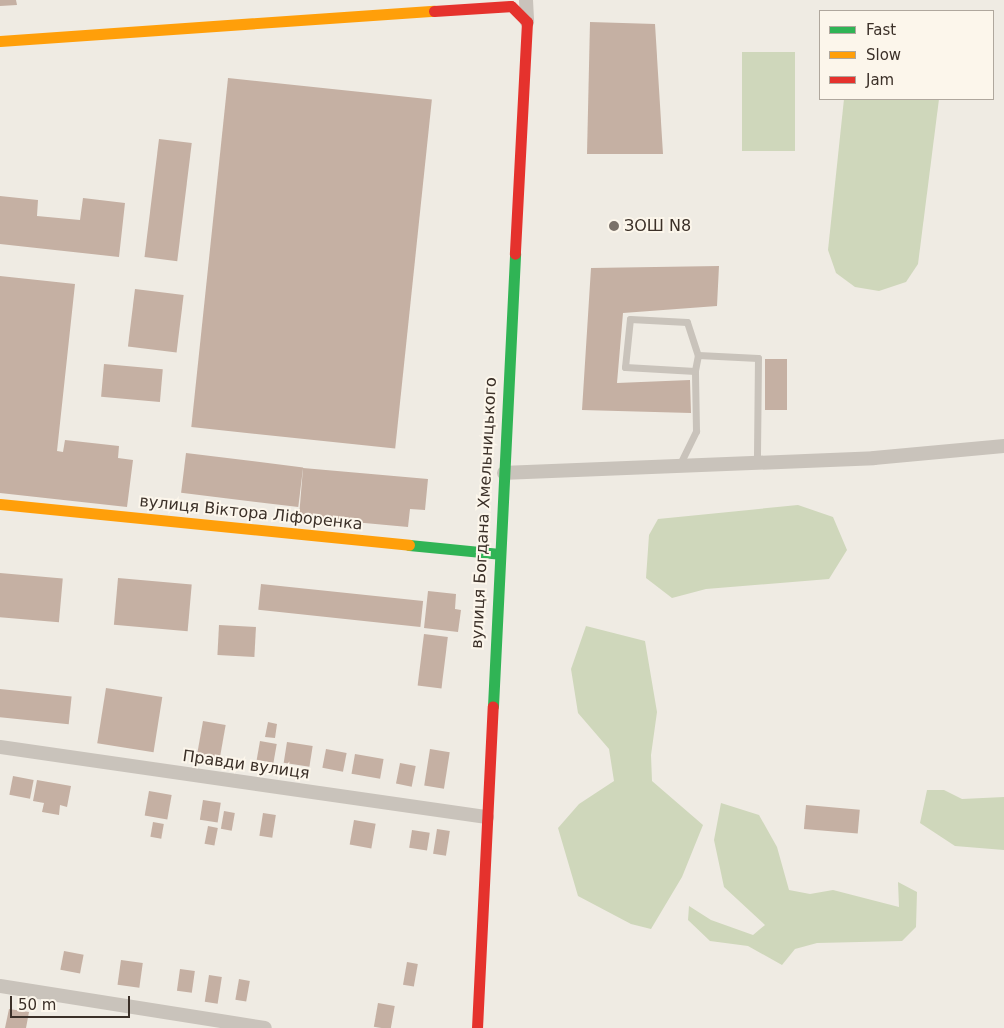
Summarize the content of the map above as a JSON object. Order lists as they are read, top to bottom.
{
  "streets": {
    "street": ["вулиця Віктора Ліфоренка", "вулиця Богдана Хмельницького", "Правди вулиця"]
  },
  "crossings": [
    ["вулиця Віктора Ліфоренка", "вулиця Богдана Хмельницького"],
    ["вулиця Богдана Хмельницького", "Правди вулиця"]
  ],
  "places": ["ЗОШ N8"],
  "legend": ["Fast", "Slow", "Jam"],
  "scale_bar": "50 m"
}
